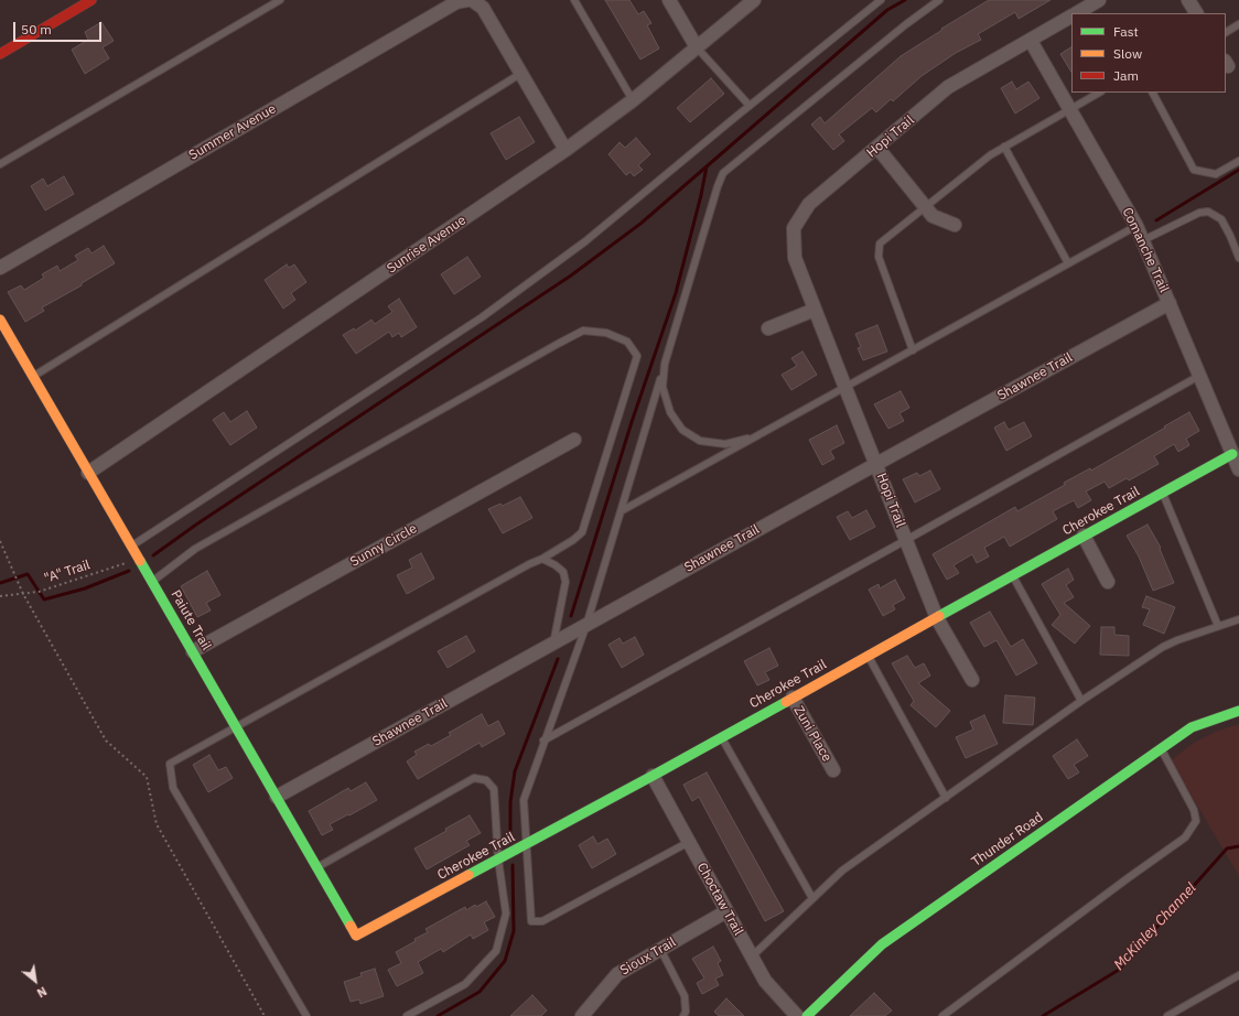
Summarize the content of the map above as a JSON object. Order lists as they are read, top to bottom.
{
  "streets": {
    "street": [
      "Summer Avenue",
      "Hopi Trail",
      "Sunrise Avenue",
      "Comanche Trail",
      "Shawnee Trail",
      "Cherokee Trail",
      "Sunny Circle",
      "Paiute Trail",
      "Zuni Place",
      "Thunder Road",
      "Choctaw Trail",
      "Sioux Trail"
    ],
    "path": ["\"A\" Trail"]
  },
  "crossings": [
    ["Hopi Trail", "Comanche Trail"],
    ["Hopi Trail", "Shawnee Trail"],
    ["Hopi Trail", "Cherokee Trail"],
    ["Sunrise Avenue", "Paiute Trail"],
    ["Comanche Trail", "Shawnee Trail"],
    ["Comanche Trail", "Cherokee Trail"],
    ["Shawnee Trail", "Paiute Trail"],
    ["Cherokee Trail", "Paiute Trail"],
    ["Cherokee Trail", "Zuni Place"],
    ["Cherokee Trail", "Choctaw Trail"],
    ["Sunny Circle", "Paiute Trail"],
    ["\"A\" Trail", "Paiute Trail"],
    ["Choctaw Trail", "Sioux Trail"]
  ],
  "water": ["McKinley Channel"],
  "legend": ["Fast", "Slow", "Jam"],
  "scale_bar": "50 m",
  "north": "bottom right"
}
